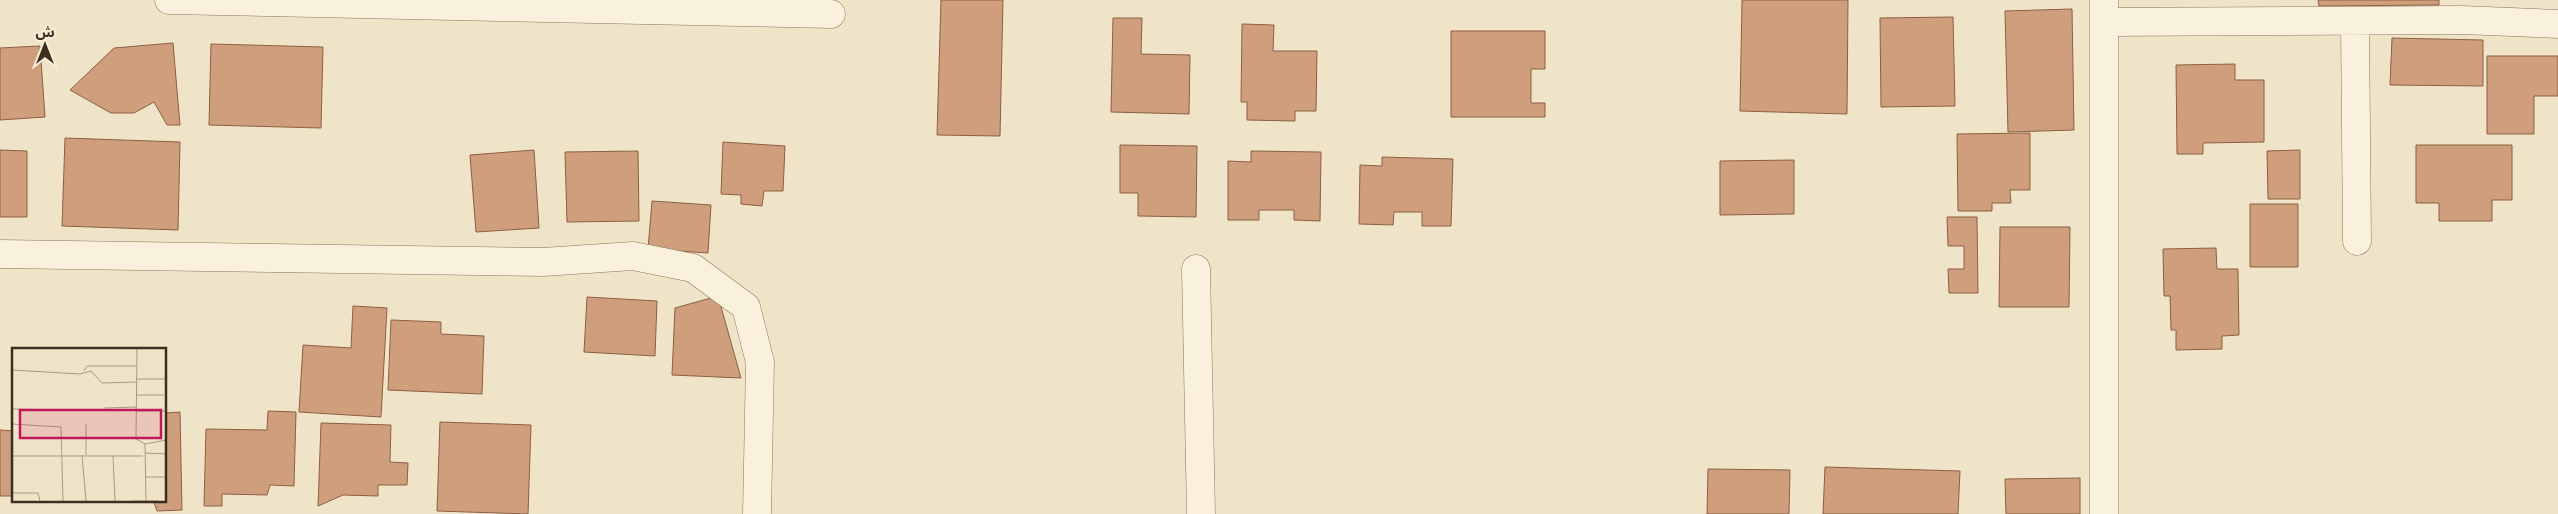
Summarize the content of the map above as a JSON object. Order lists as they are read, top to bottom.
{
  "north": "top"
}
